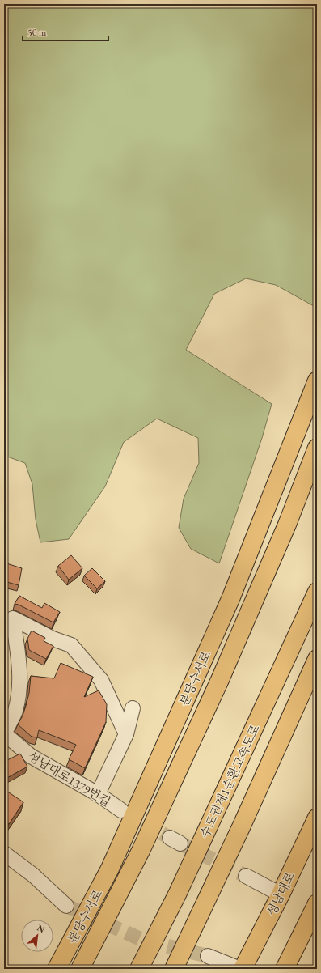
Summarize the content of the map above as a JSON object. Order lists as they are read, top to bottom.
{
  "streets": {
    "main road": ["분당수서로", "수도권제1순환고속도로", "성남대로"],
    "street": ["성남대로1379번길"]
  },
  "scale_bar": "50 m",
  "north": "top right"
}
